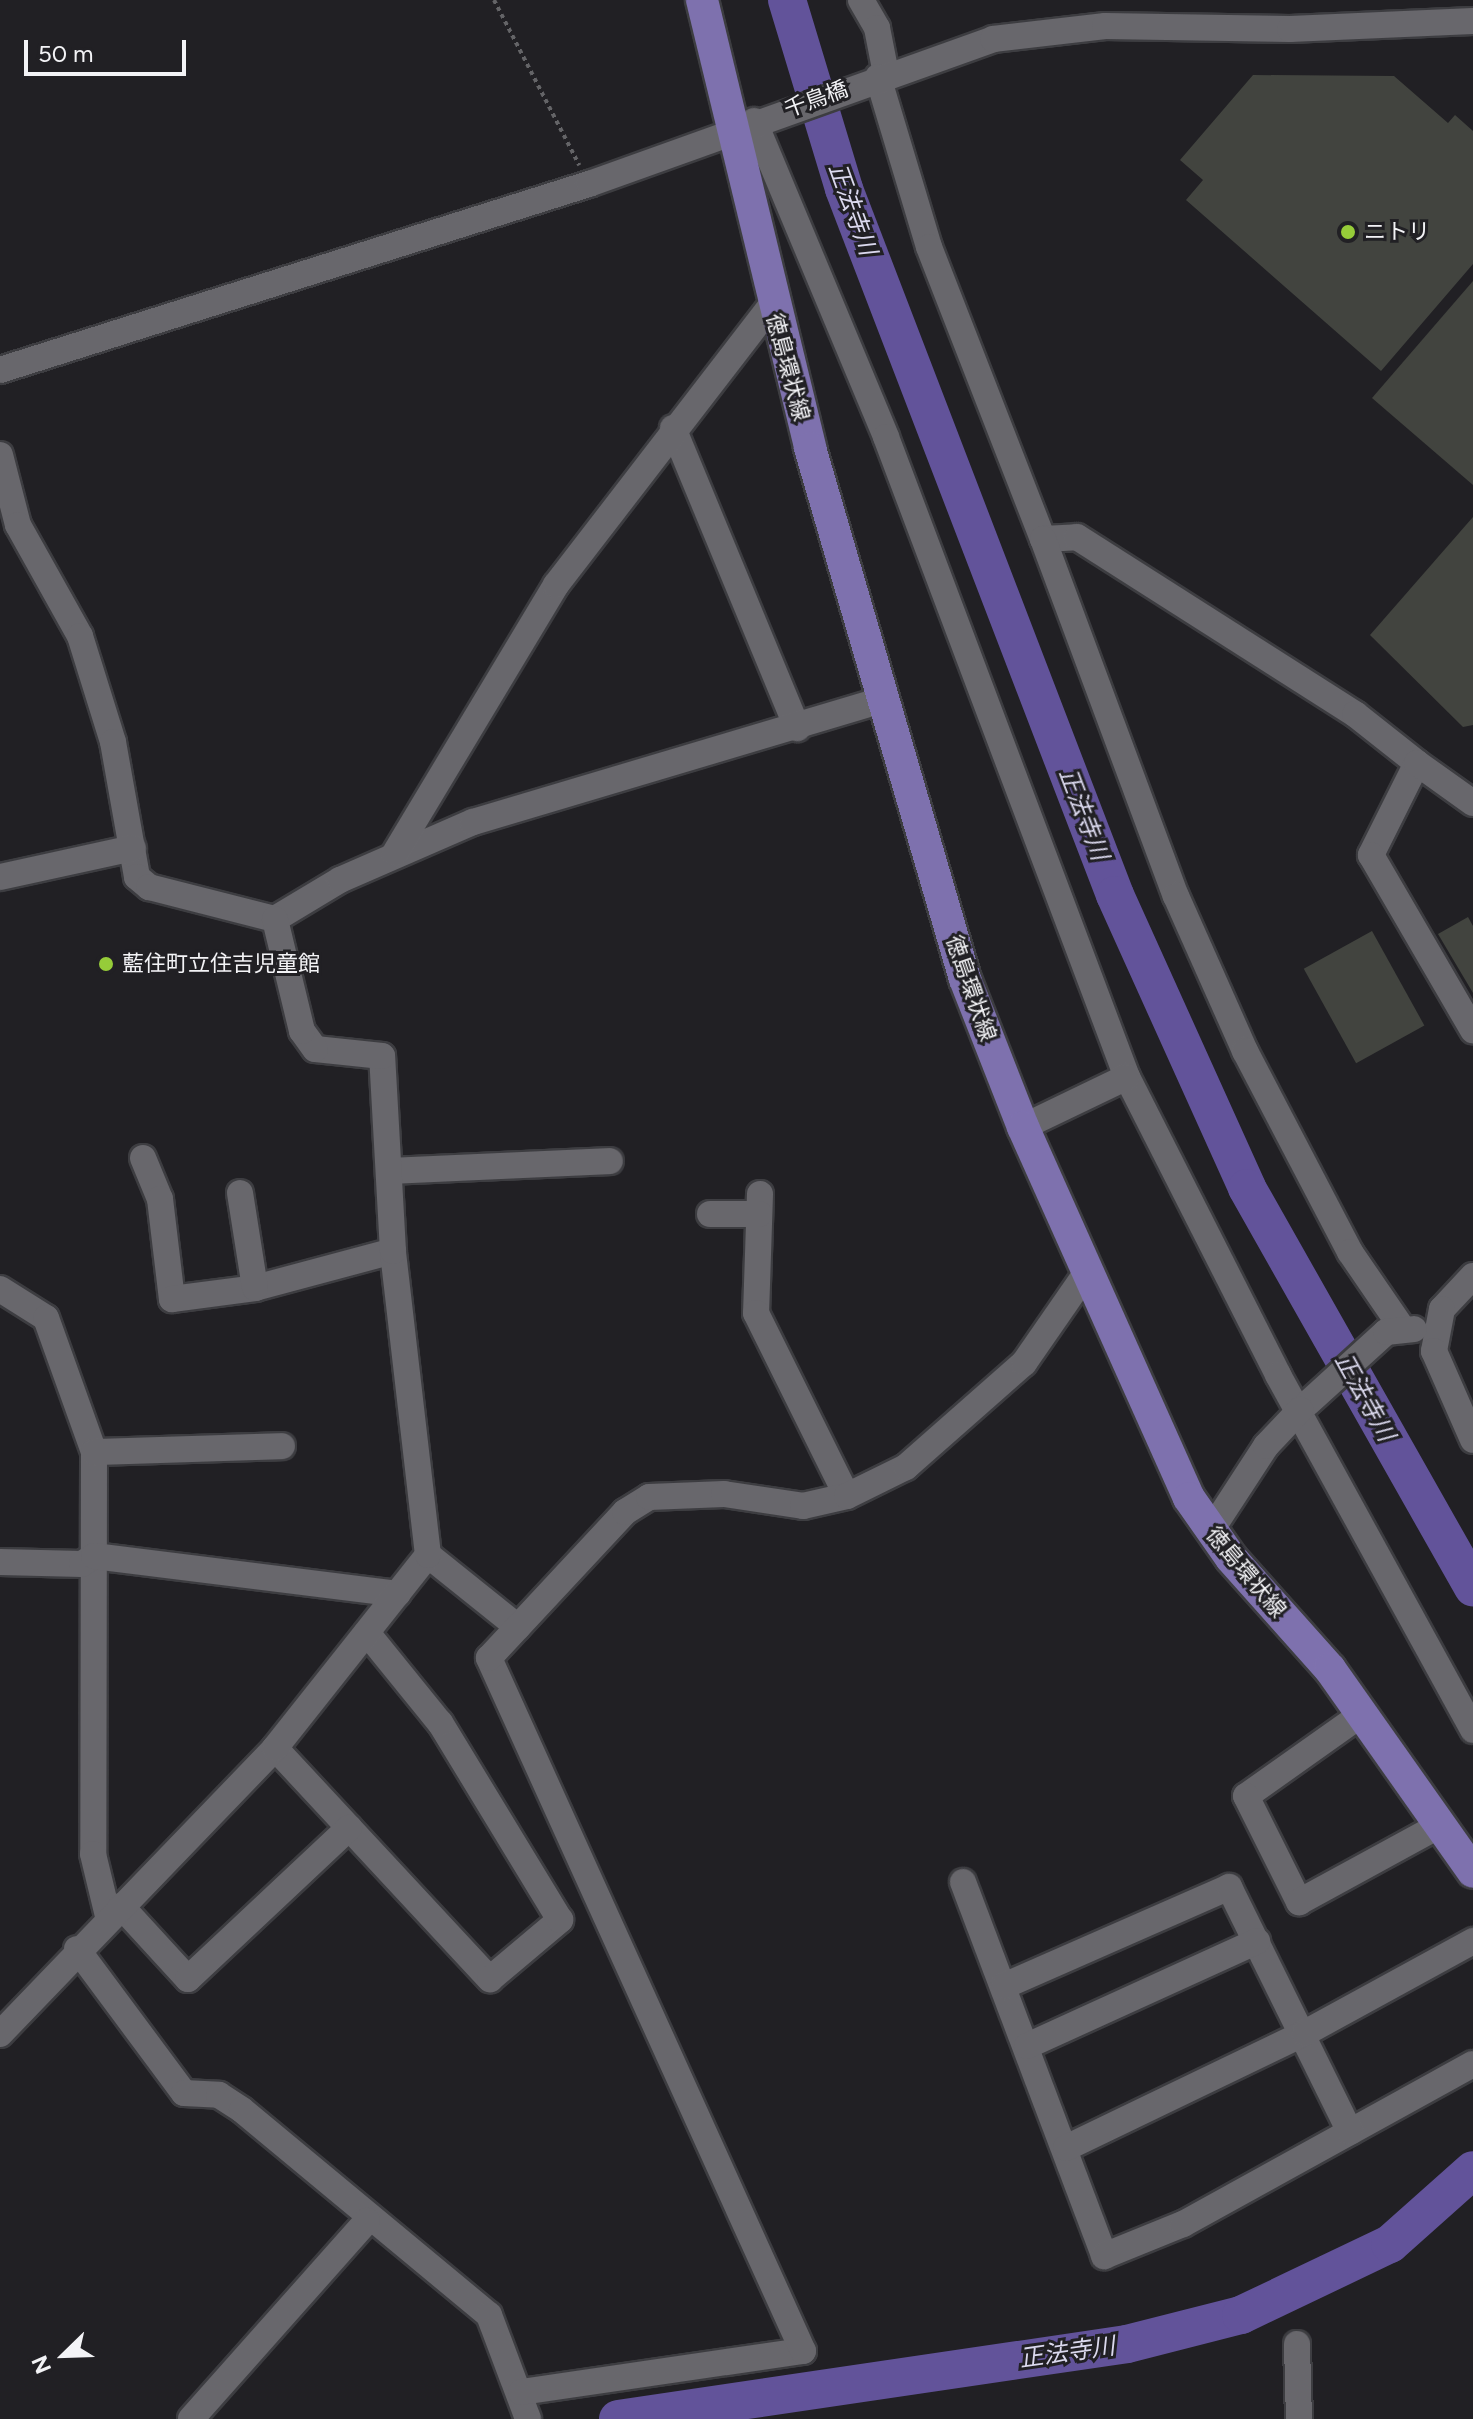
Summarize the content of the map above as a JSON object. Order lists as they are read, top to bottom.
{
  "streets": {
    "main road": ["徳島環状線"],
    "street": ["千鳥橋"]
  },
  "crossings": [
    ["千鳥橋", "徳島環状線"]
  ],
  "water": ["正法寺川"],
  "places": ["ニトリ", "藍住町立住吉児童館"],
  "scale_bar": "50 m",
  "north": "bottom left"
}
